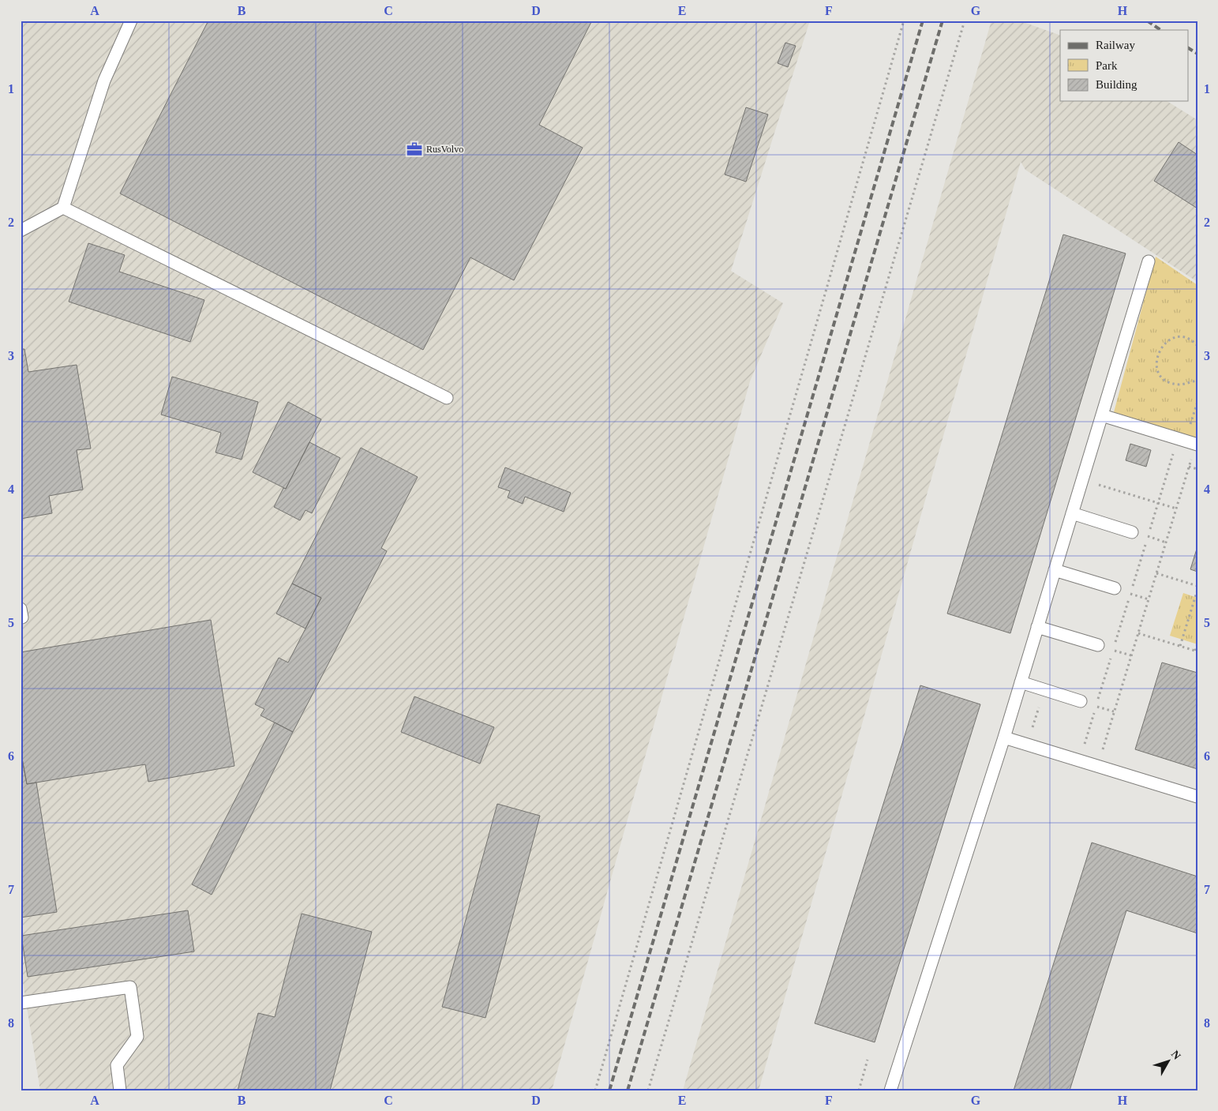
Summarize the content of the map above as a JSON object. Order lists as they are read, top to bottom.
{
  "places": {
    "office": ["RusVolvo"]
  },
  "legend": ["Railway", "Park", "Building"],
  "north": "top right",
  "grid": {
    "columns": [
      "A",
      "B",
      "C",
      "D",
      "E",
      "F",
      "G",
      "H"
    ],
    "rows": [
      "1",
      "2",
      "3",
      "4",
      "5",
      "6",
      "7",
      "8"
    ]
  }
}
